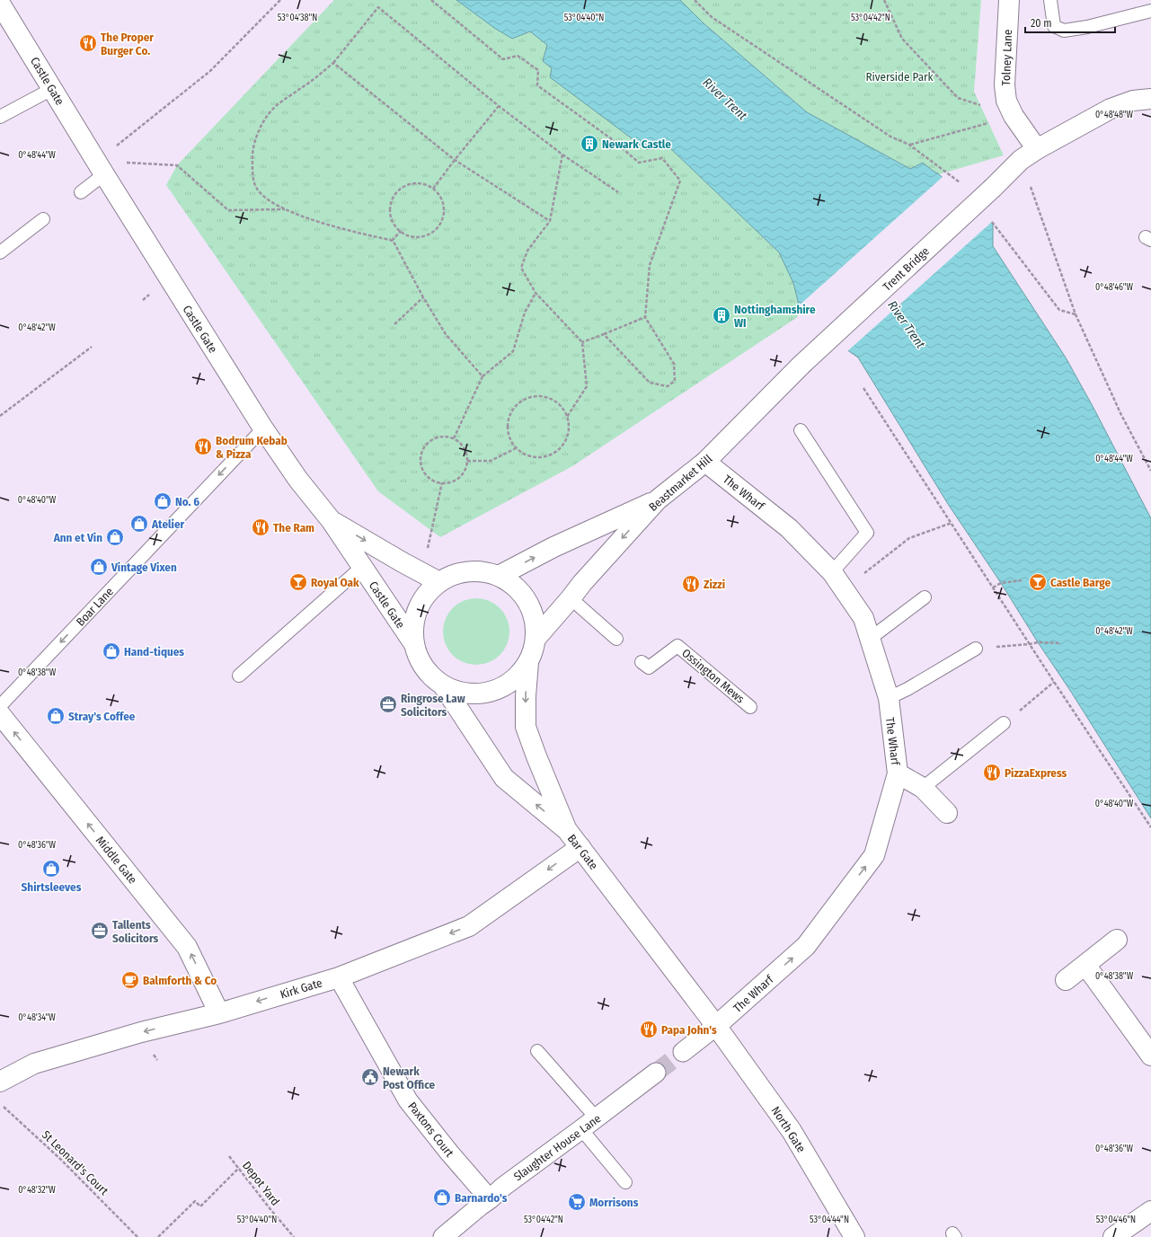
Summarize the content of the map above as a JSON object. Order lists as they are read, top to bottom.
{
  "streets": {
    "main road": [
      "Tolney Lane",
      "Castle Gate",
      "Trent Bridge",
      "Beastmarket Hill",
      "The Wharf",
      "Bar Gate",
      "Middle Gate",
      "Kirk Gate",
      "North Gate"
    ],
    "street": ["Paxtons Court", "Slaughter House Lane"],
    "lane": ["Boar Lane", "Ossington Mews"],
    "path": ["St Leonard's Court", "Depot Yard"]
  },
  "crossings": [
    ["Tolney Lane", "Trent Bridge"],
    ["Castle Gate", "Beastmarket Hill"],
    ["Castle Gate", "Boar Lane"],
    ["Castle Gate", "Bar Gate"],
    ["Trent Bridge", "Beastmarket Hill"],
    ["Beastmarket Hill", "The Wharf"],
    ["Beastmarket Hill", "Bar Gate"],
    ["The Wharf", "Bar Gate"],
    ["The Wharf", "North Gate"],
    ["Bar Gate", "Kirk Gate"],
    ["Bar Gate", "North Gate"],
    ["Middle Gate", "Kirk Gate"],
    ["Kirk Gate", "Paxtons Court"],
    ["Paxtons Court", "Slaughter House Lane"]
  ],
  "one_way": [
    "The Wharf",
    "Boar Lane",
    "Bar Gate",
    "Middle Gate",
    "Kirk Gate"
  ],
  "water": ["River Trent"],
  "parks": ["Riverside Park"],
  "places": {
    "restaurant": [
      "The Proper Burger Co.",
      "Bodrum Kebab & Pizza",
      "The Ram",
      "Zizzi",
      "PizzaExpress",
      "Papa John's"
    ],
    "building": ["Newark Castle", "Nottinghamshire WI"],
    "shop": [
      "No. 6",
      "Atelier",
      "Ann et Vin",
      "Vintage Vixen",
      "Hand-tiques",
      "Stray's Coffee",
      "Shirtsleeves",
      "Barnardo's"
    ],
    "bar": ["Royal Oak", "Castle Barge"],
    "office": ["Ringrose Law Solicitors", "Tallents Solicitors"],
    "cafe": ["Balmforth & Co"],
    "public building": ["Newark Post Office"],
    "supermarket": ["Morrisons"]
  },
  "scale_bar": "20 m",
  "coordinates": [
    "53°04'38\"N",
    "53°04'40\"N",
    "53°04'42\"N",
    "0°48'48\"W",
    "0°48'44\"W",
    "0°48'46\"W",
    "0°48'42\"W",
    "0°48'40\"W",
    "0°48'38\"W",
    "0°48'36\"W",
    "0°48'34\"W",
    "0°48'32\"W",
    "53°04'44\"N",
    "53°04'46\"N"
  ]
}
